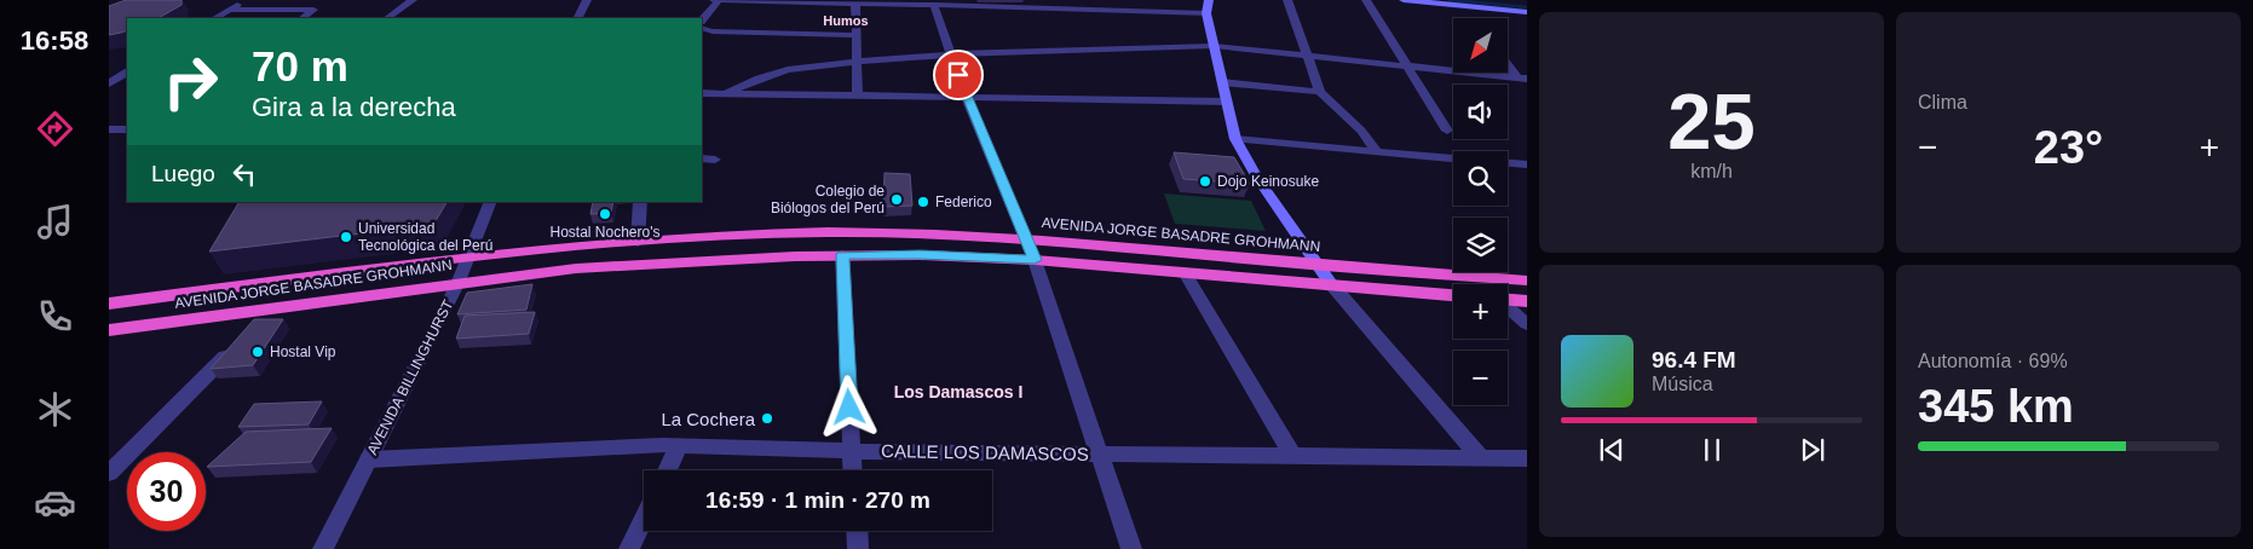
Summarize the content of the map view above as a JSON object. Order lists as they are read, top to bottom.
{
  "streets": {
    "highway": ["AVENIDA JORGE BASADRE GROHMANN"],
    "street": ["AVENIDA BILLINGHURST", "CALLE LOS DAMASCOS"]
  },
  "crossings": [
    ["AVENIDA JORGE BASADRE GROHMANN", "AVENIDA BILLINGHURST"],
    ["AVENIDA BILLINGHURST", "CALLE LOS DAMASCOS"]
  ],
  "districts": ["Humos", "Los Damascos I"],
  "places": [
    "Dojo Keinosuke",
    "Colegio de Biólogos del Perú",
    "Federico",
    "Hostal Nochero's",
    "Universidad Tecnológica del Perú",
    "Hostal Vip",
    "La Cochera"
  ],
  "north": "bottom left",
  "page": {
    "tabs": "16:58",
    "tile": [
      ["25", "km/h"],
      "Clima",
      ["Autonomía · 69%", "345 km"]
    ],
    "map_buttons": ["+", "−"],
    "turn": ["70 m", "Gira a la derecha"],
    "heat": ["−", "23°", "+"],
    "then": "Luego",
    "song": ["96.4 FM", "Música"],
    "limit": "30",
    "trip": "16:59 · 1 min · 270 m"
  }
}
